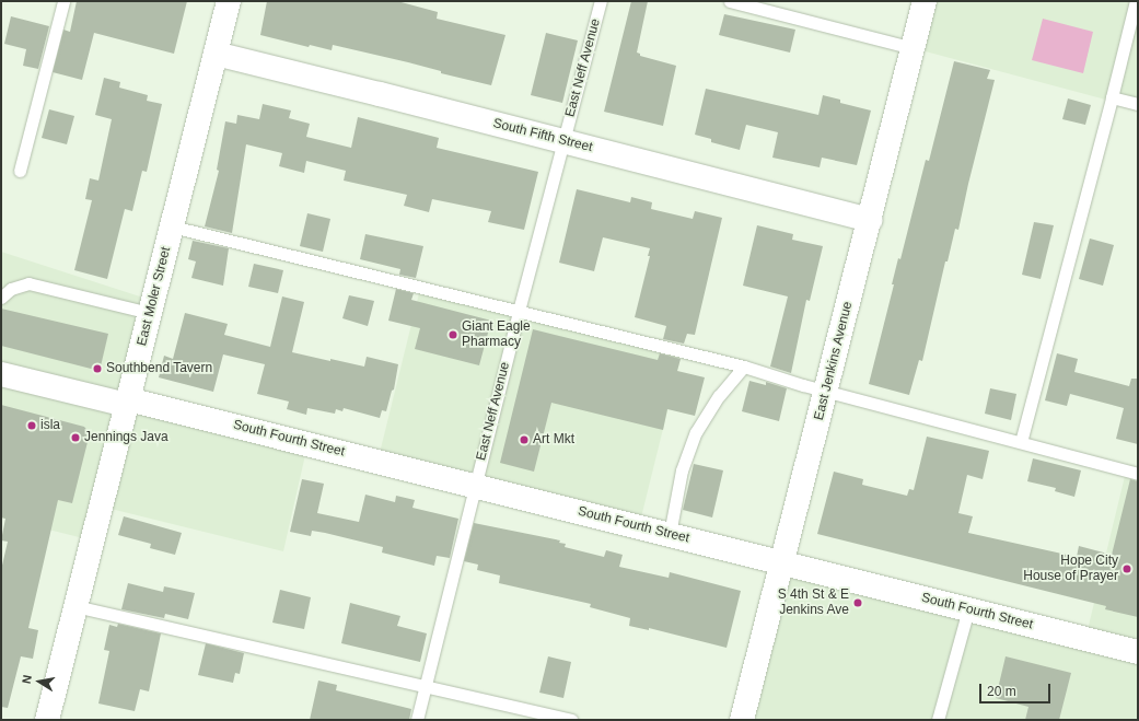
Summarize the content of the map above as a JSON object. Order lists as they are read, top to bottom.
{
  "streets": {
    "street": [
      "South Fifth Street",
      "East Moler Street",
      "East Jenkins Avenue",
      "South Fourth Street"
    ],
    "lane": ["East Neff Avenue"]
  },
  "crossings": [
    ["East Neff Avenue", "South Fifth Street"],
    ["East Neff Avenue", "South Fourth Street"],
    ["South Fifth Street", "East Moler Street"],
    ["South Fifth Street", "East Jenkins Avenue"],
    ["East Moler Street", "South Fourth Street"],
    ["East Jenkins Avenue", "South Fourth Street"]
  ],
  "places": [
    "Giant Eagle Pharmacy",
    "Southbend Tavern",
    "isla",
    "Jennings Java",
    "Art Mkt",
    "Hope City House of Prayer",
    "S 4th St & E Jenkins Ave"
  ],
  "scale_bar": "20 m",
  "north": "left"
}
